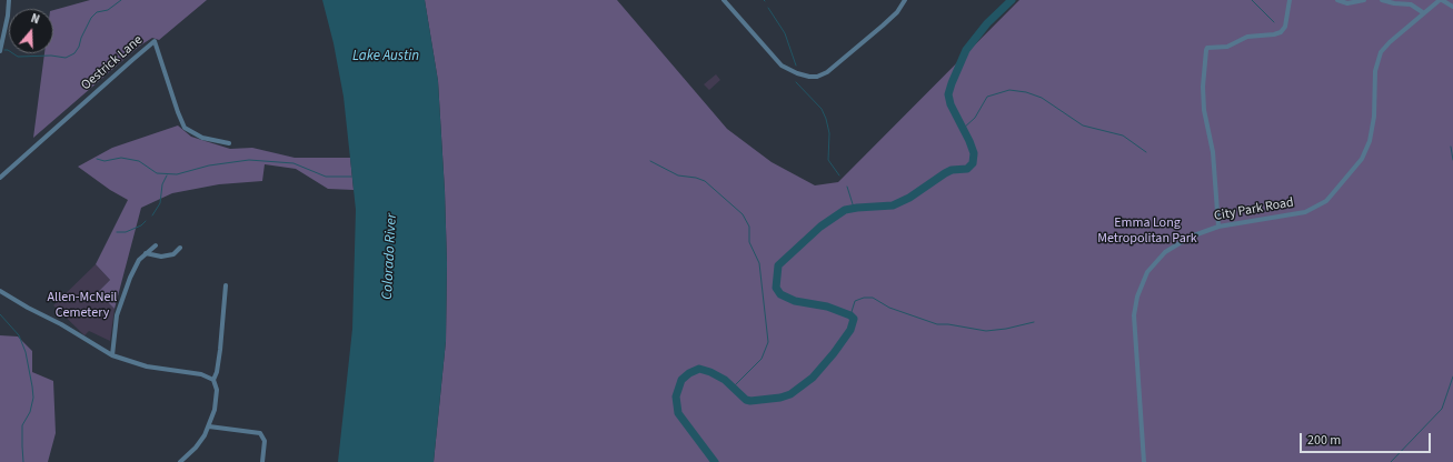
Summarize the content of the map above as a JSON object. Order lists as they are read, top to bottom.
{
  "streets": {
    "street": ["Oestrick Lane", "City Park Road"]
  },
  "water": ["Lake Austin", "Colorado River"],
  "parks": ["Emma Long Metropolitan Park", "Allen-McNeil Cemetery"],
  "scale_bar": "200 m",
  "north": "top"
}
